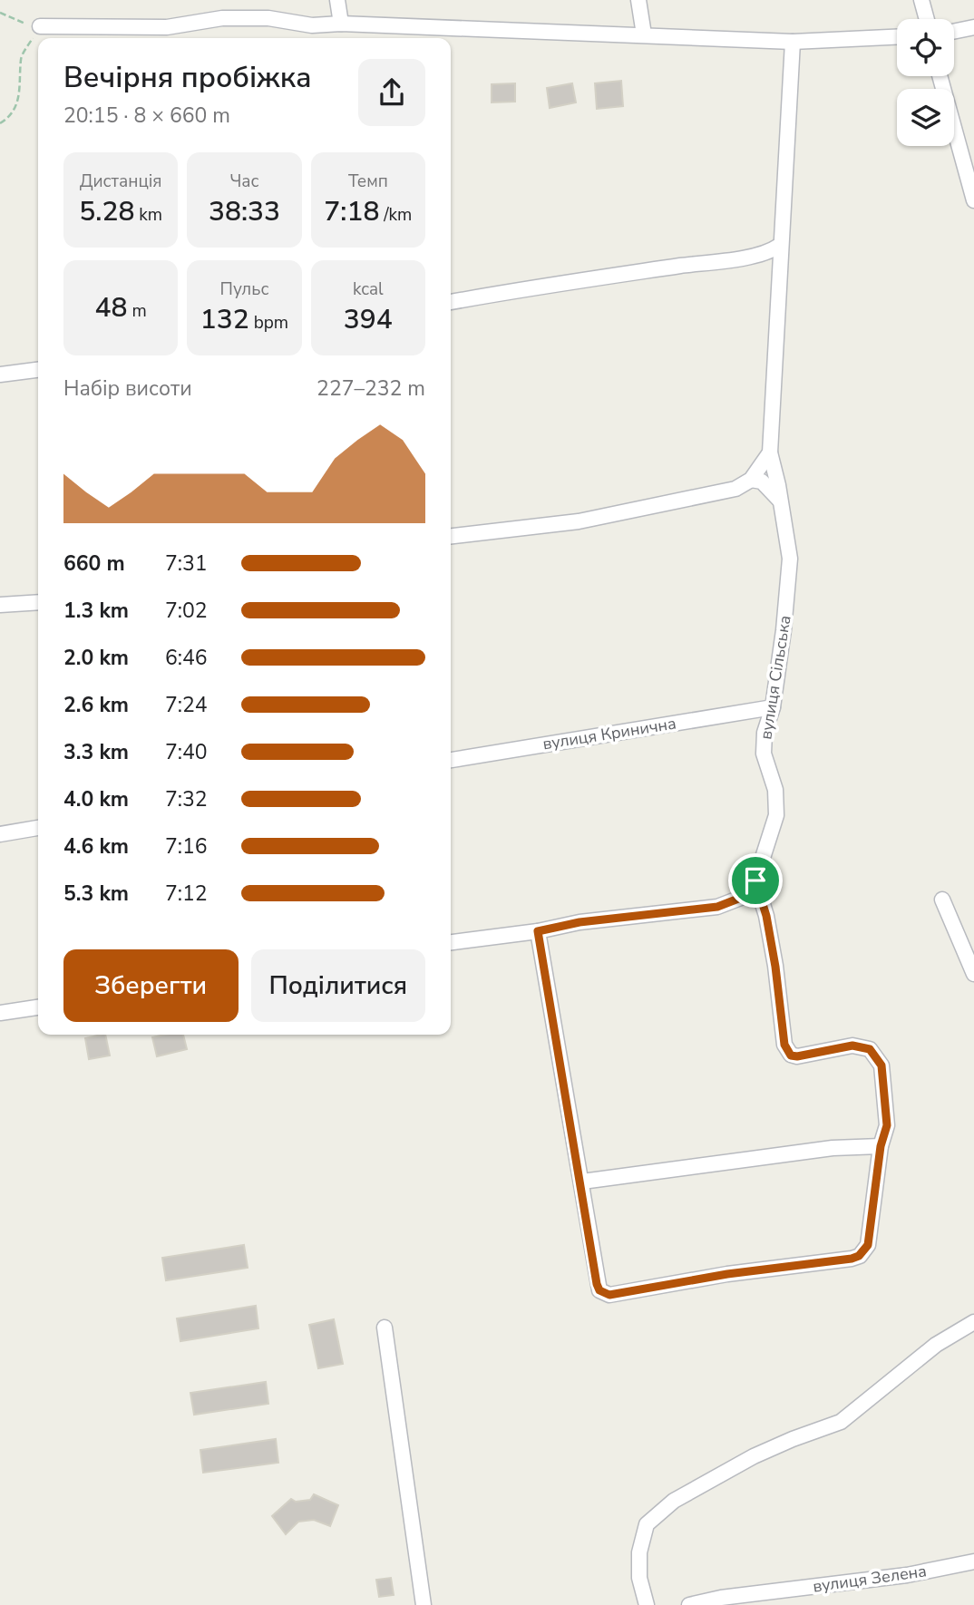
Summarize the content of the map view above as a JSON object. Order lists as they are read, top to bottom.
{
  "streets": {
    "street": ["вулиця Сільська", "вулиця Кринична", "вулиця Зелена"]
  },
  "crossings": [
    ["вулиця Сільська", "вулиця Кринична"]
  ],
  "page": {
    "heading": ["Вечірня пробіжка", "20:15 · 8 × 660 m"],
    "stats": [
      ["Дистанція", "5.28 km"],
      ["Час", "38:33"],
      ["Темп", "7:18 /km"],
      ["48 m"],
      ["Пульс", "132 bpm"],
      ["kcal", "394"]
    ],
    "chart": ["Набір висоти", "227–232 m"],
    "list": [
      {
        "name": "660 m",
        "note": "7:31"
      },
      {
        "name": "1.3 km",
        "note": "7:02"
      },
      {
        "name": "2.0 km",
        "note": "6:46"
      },
      {
        "name": "2.6 km",
        "note": "7:24"
      },
      {
        "name": "3.3 km",
        "note": "7:40"
      },
      {
        "name": "4.0 km",
        "note": "7:32"
      },
      {
        "name": "4.6 km",
        "note": "7:16"
      },
      {
        "name": "5.3 km",
        "note": "7:12"
      }
    ],
    "buttons": ["Зберегти", "Поділитися"]
  }
}
